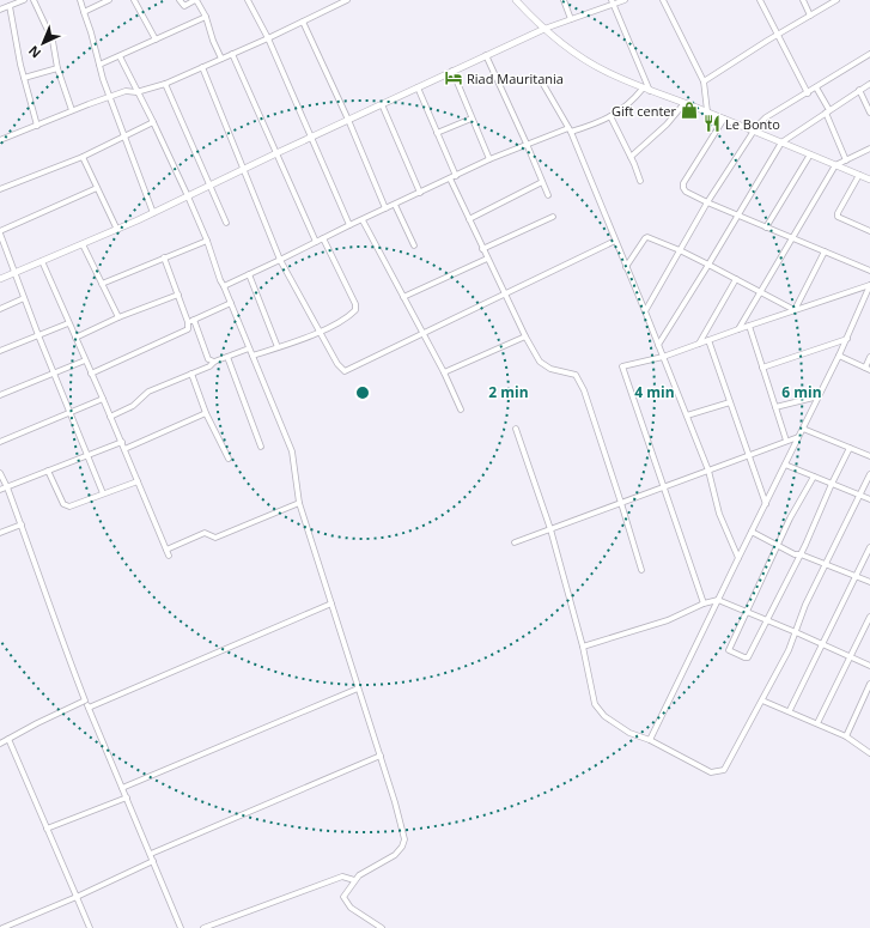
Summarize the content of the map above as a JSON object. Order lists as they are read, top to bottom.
{
  "places": {
    "hotel": ["Riad Mauritania"],
    "shop": ["Gift center"],
    "restaurant": ["Le Bonto"]
  },
  "north": "bottom left",
  "rings": ["2 min", "4 min", "6 min"]
}
